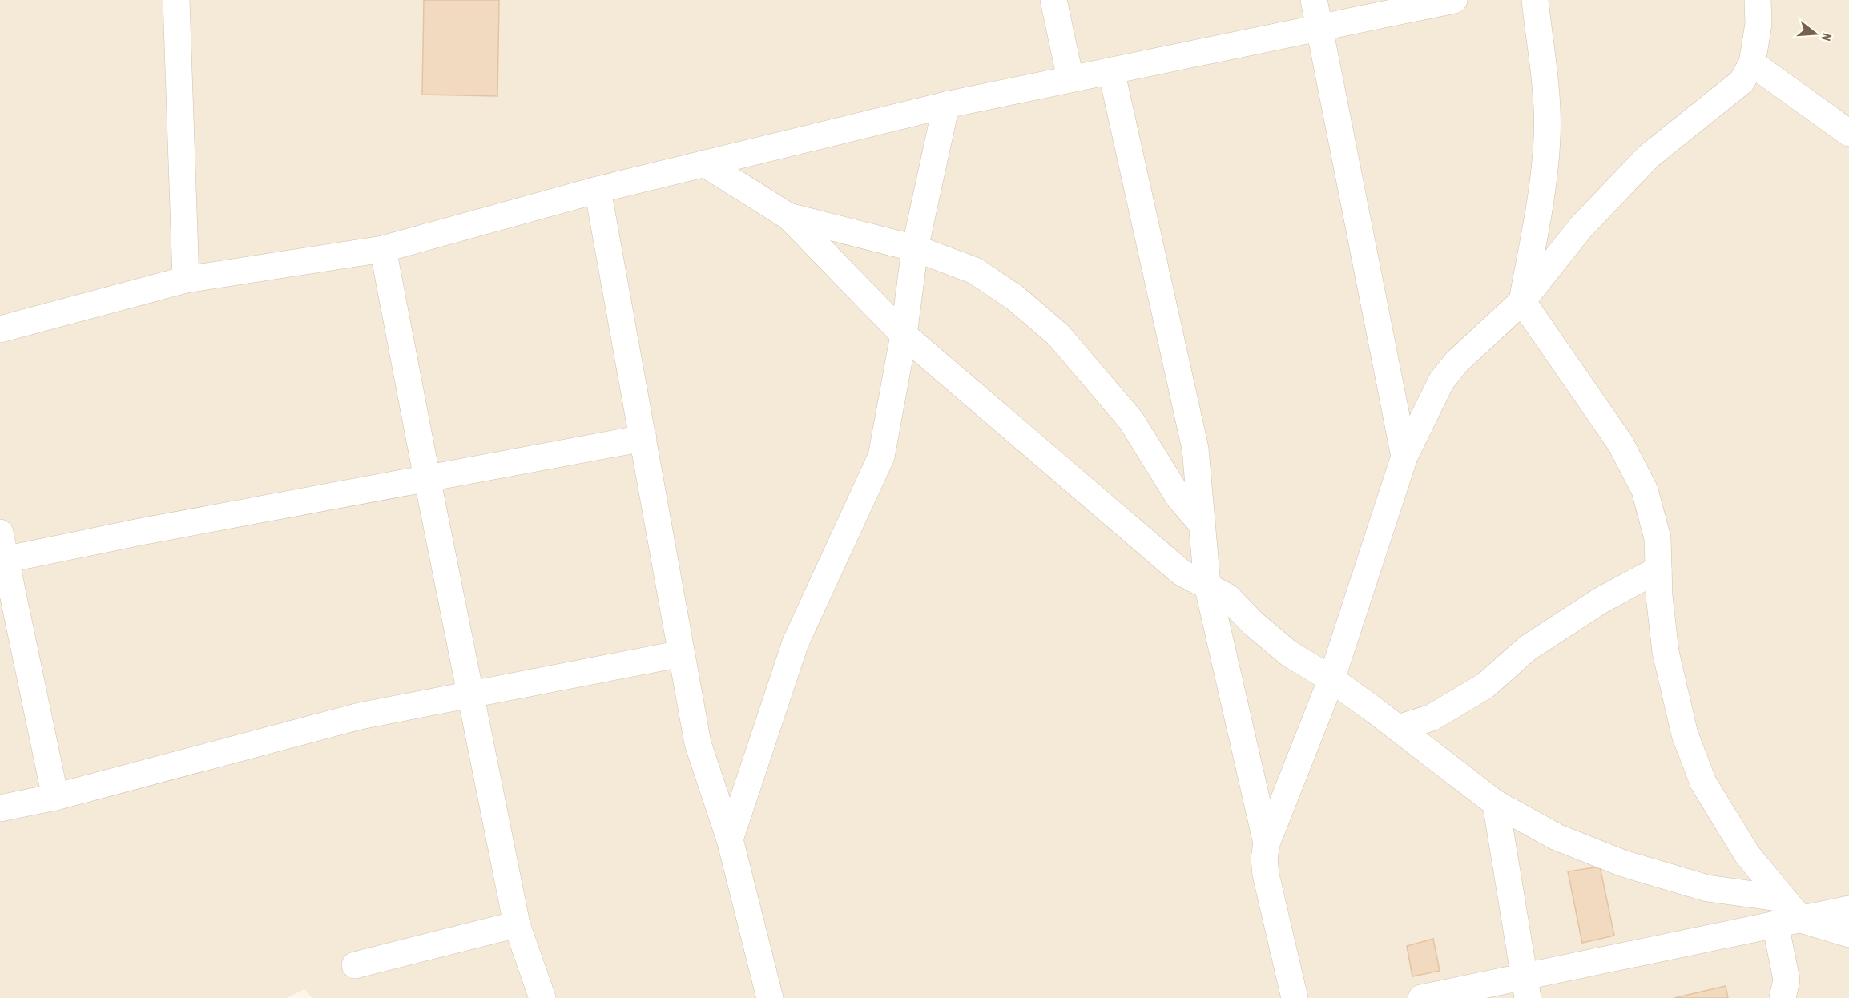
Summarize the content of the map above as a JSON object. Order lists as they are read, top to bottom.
{
  "north": "right"
}
